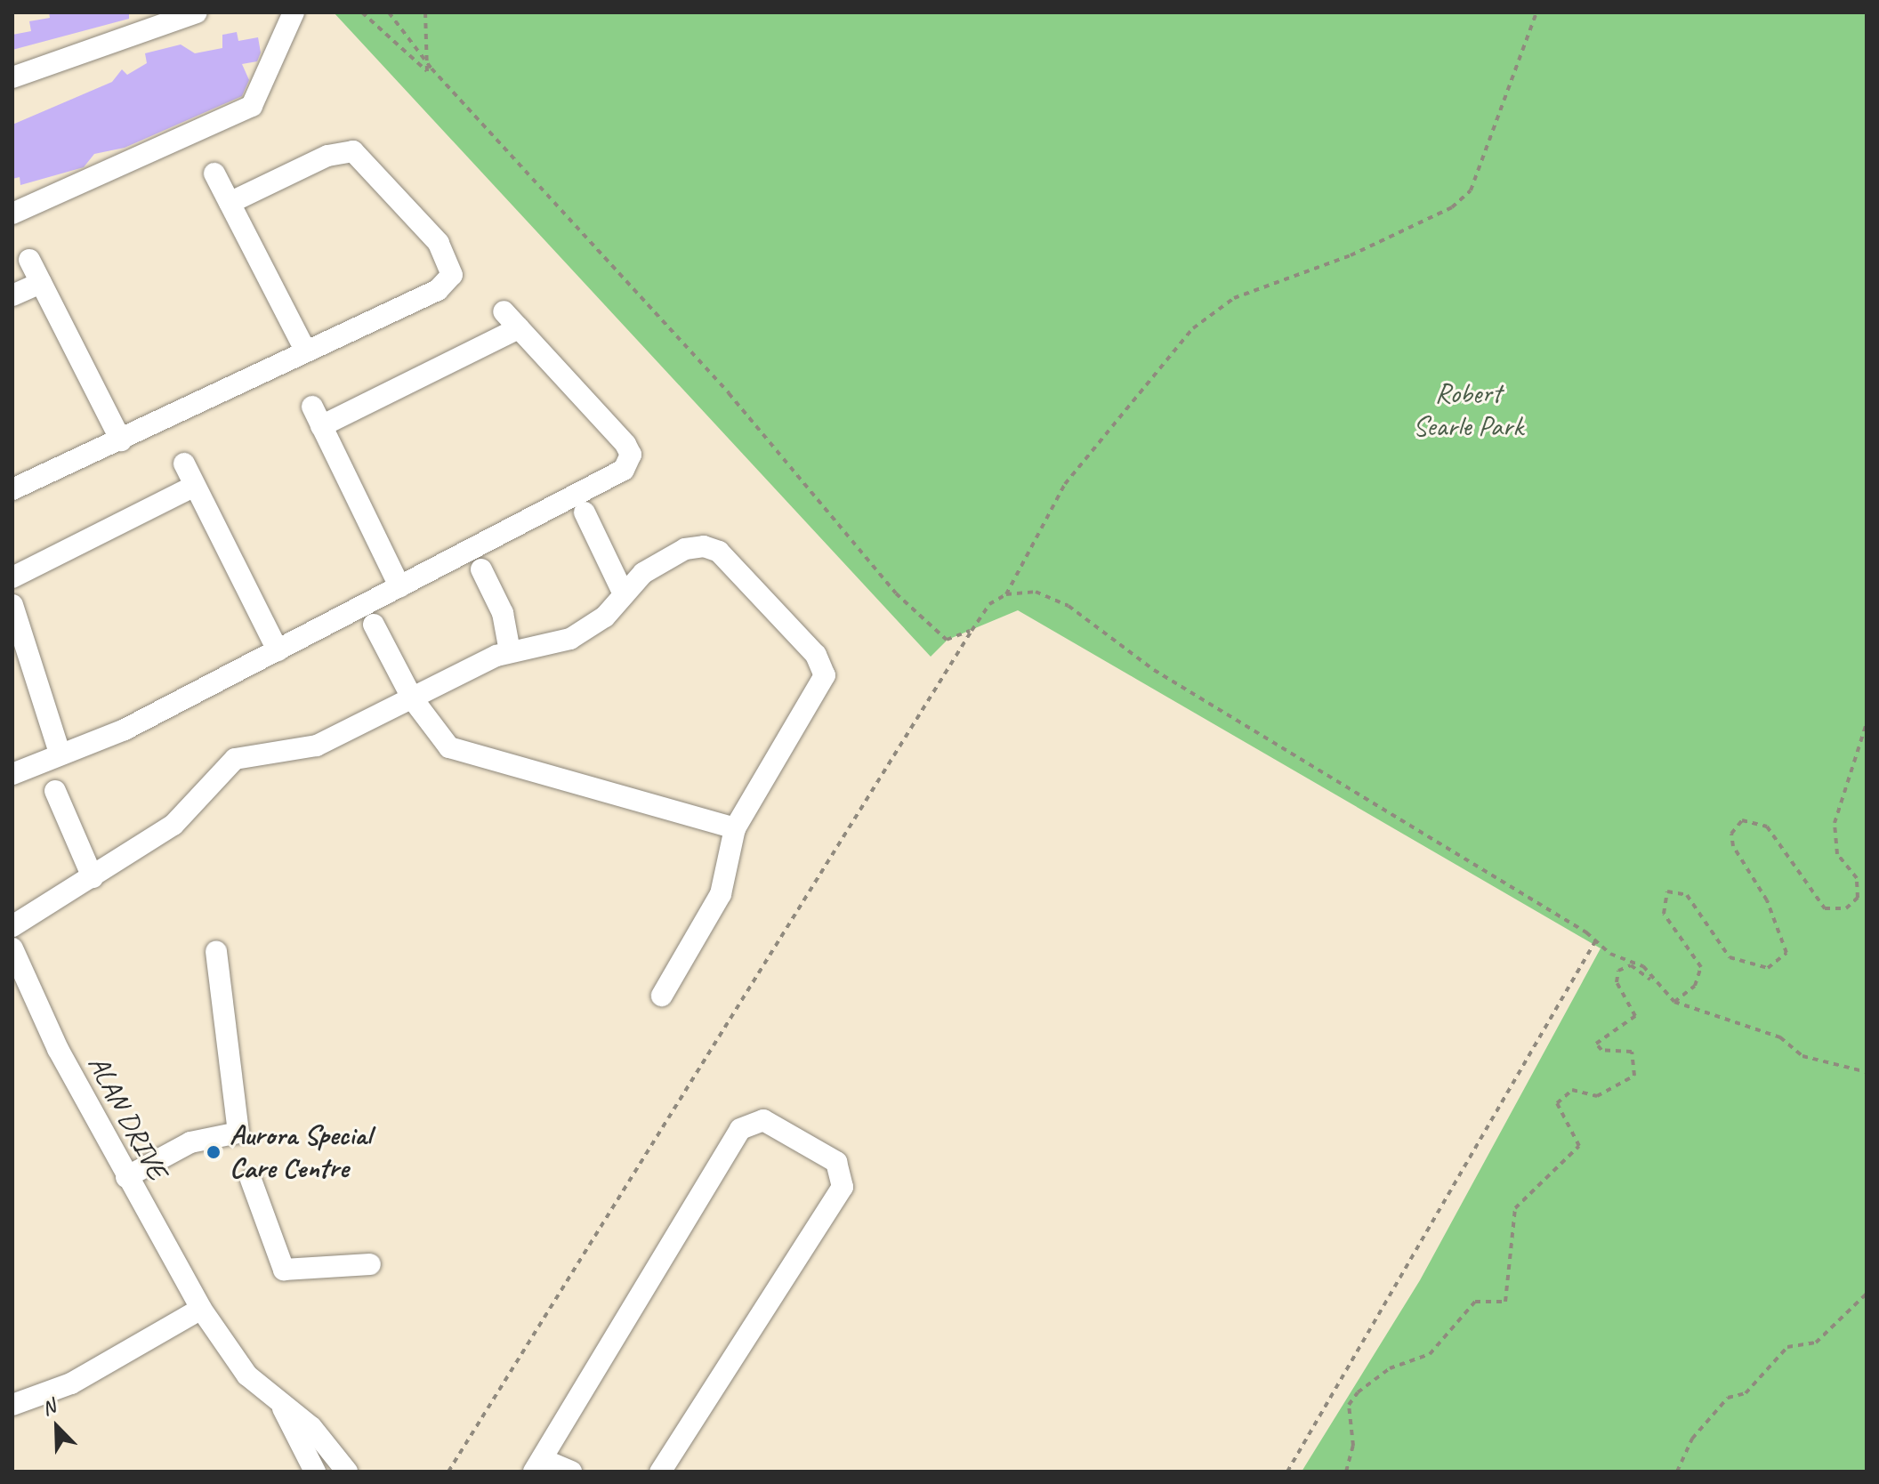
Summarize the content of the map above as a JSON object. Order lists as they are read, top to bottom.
{
  "streets": {
    "street": ["ALAN DRIVE"]
  },
  "parks": ["Robert Searle Park"],
  "places": ["Aurora Special Care Centre"],
  "north": "top left"
}
